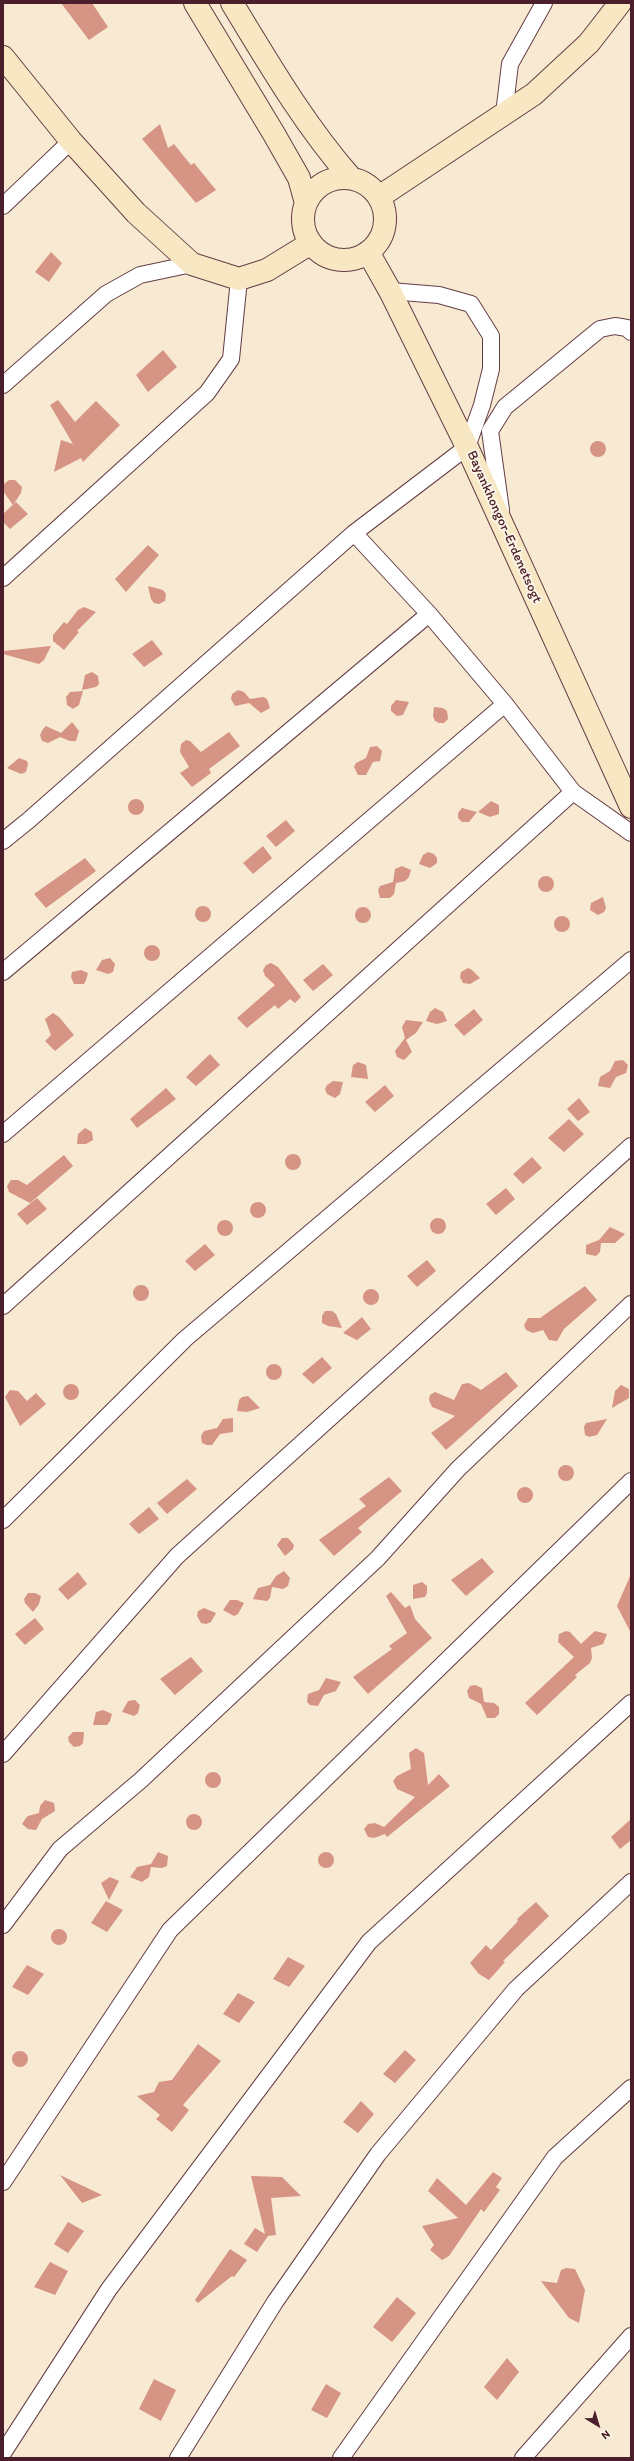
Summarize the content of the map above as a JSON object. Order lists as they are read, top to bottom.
{
  "streets": {
    "street": ["Bayankhongor-Erdenetsogt"]
  },
  "north": "bottom right"
}
